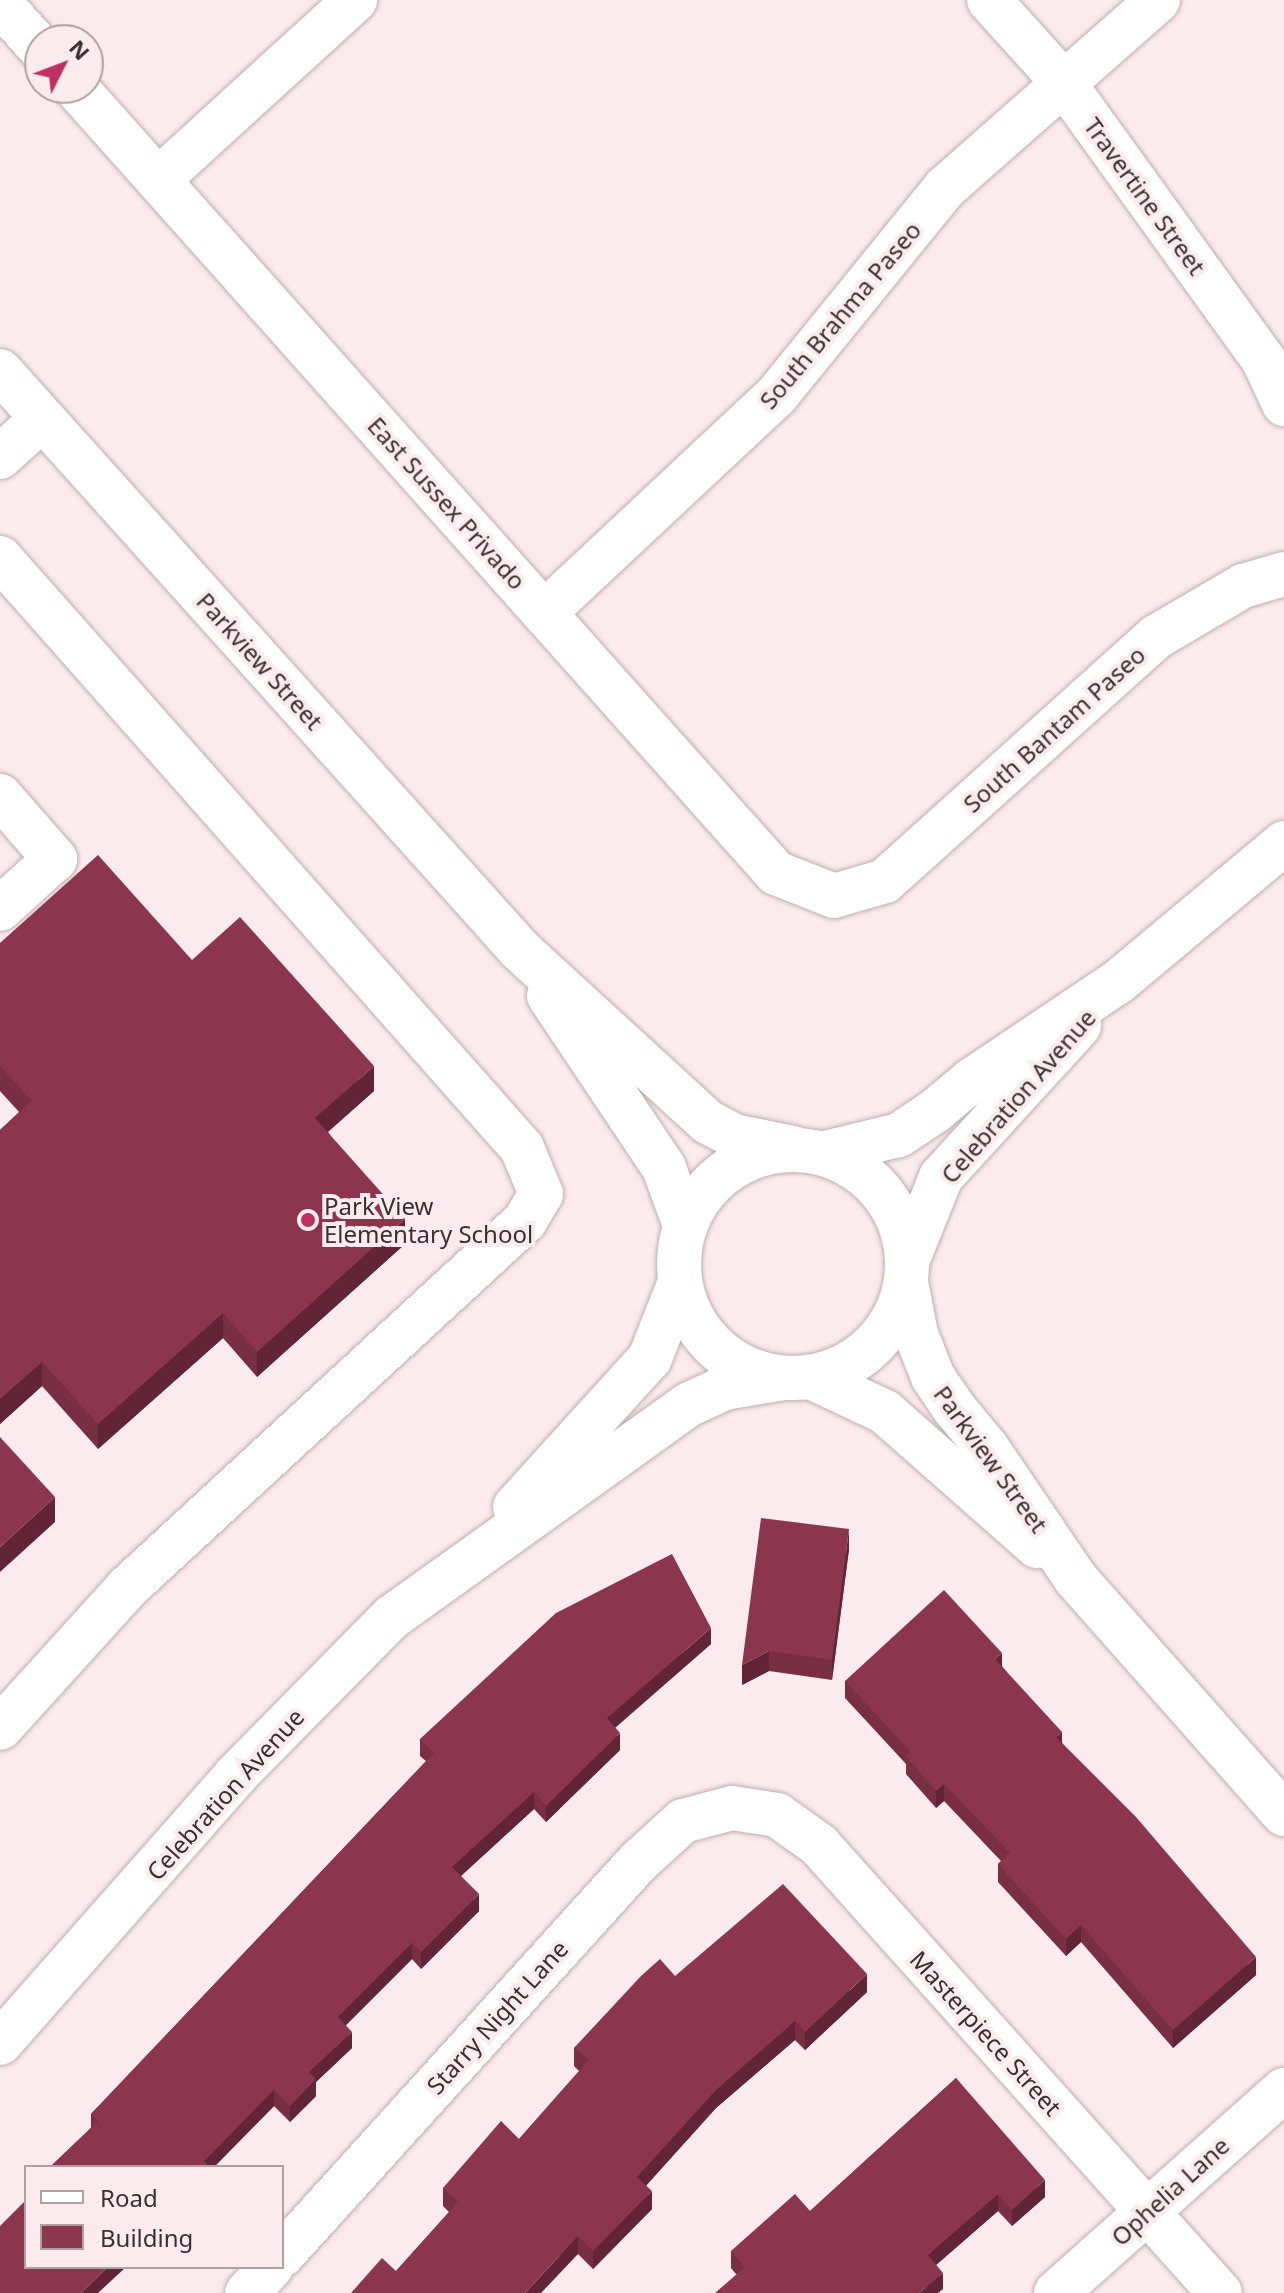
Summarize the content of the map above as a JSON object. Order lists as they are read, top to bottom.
{
  "streets": {
    "street": [
      "Travertine Street",
      "South Brahma Paseo",
      "East Sussex Privado",
      "Parkview Street",
      "South Bantam Paseo",
      "Celebration Avenue",
      "Starry Night Lane",
      "Masterpiece Street",
      "Ophelia Lane"
    ]
  },
  "crossings": [
    ["Travertine Street", "South Brahma Paseo"],
    ["South Brahma Paseo", "East Sussex Privado"],
    ["East Sussex Privado", "South Bantam Paseo"],
    ["Parkview Street", "Celebration Avenue"],
    ["Starry Night Lane", "Masterpiece Street"],
    ["Masterpiece Street", "Ophelia Lane"]
  ],
  "places": ["Park View Elementary School"],
  "legend": ["Road", "Building"],
  "north": "top right"
}
